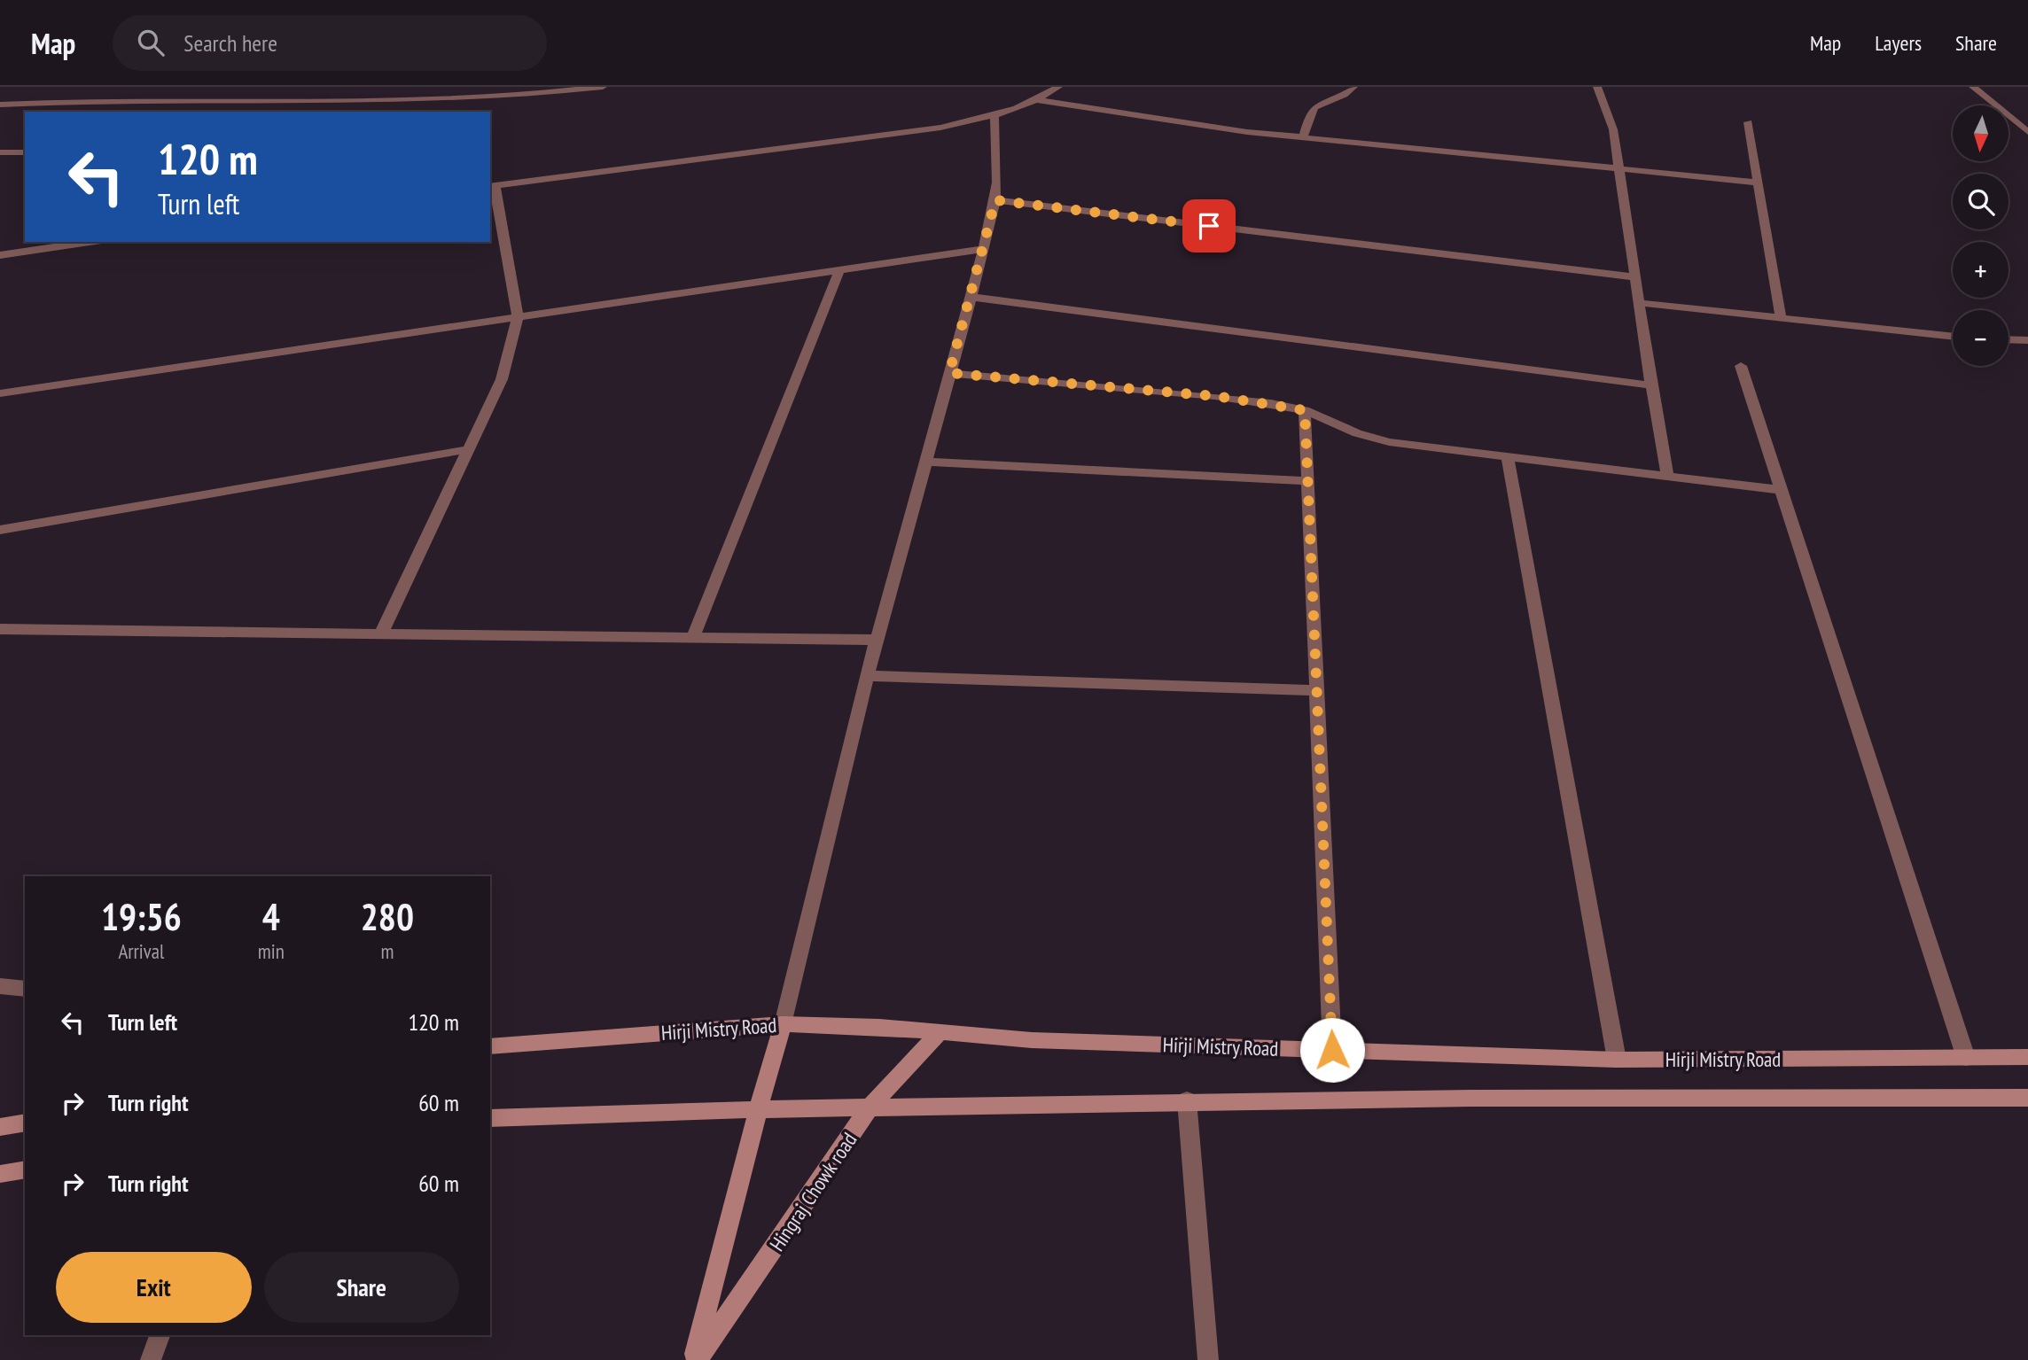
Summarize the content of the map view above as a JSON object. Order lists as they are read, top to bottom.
{
  "streets": {
    "main road": ["Hirji Mistry Road", "Hingraj Chowk road"]
  },
  "crossings": [
    ["Hirji Mistry Road", "Hingraj Chowk road"]
  ],
  "north": "bottom",
  "page": {
    "header": "Map",
    "search": "Search here",
    "nav": ["Map", "Layers", "Share"],
    "map_buttons": ["+", "−"],
    "turn": ["120 m", "Turn left"],
    "eta": [
      "19:56",
      "Arrival",
      "4",
      "min",
      "280",
      "m"
    ],
    "list": [
      {
        "name": "Turn left",
        "value": "120 m"
      },
      {
        "name": "Turn right",
        "value": "60 m"
      },
      {
        "name": "Turn right",
        "value": "60 m"
      }
    ],
    "buttons": ["Exit", "Share"]
  }
}
